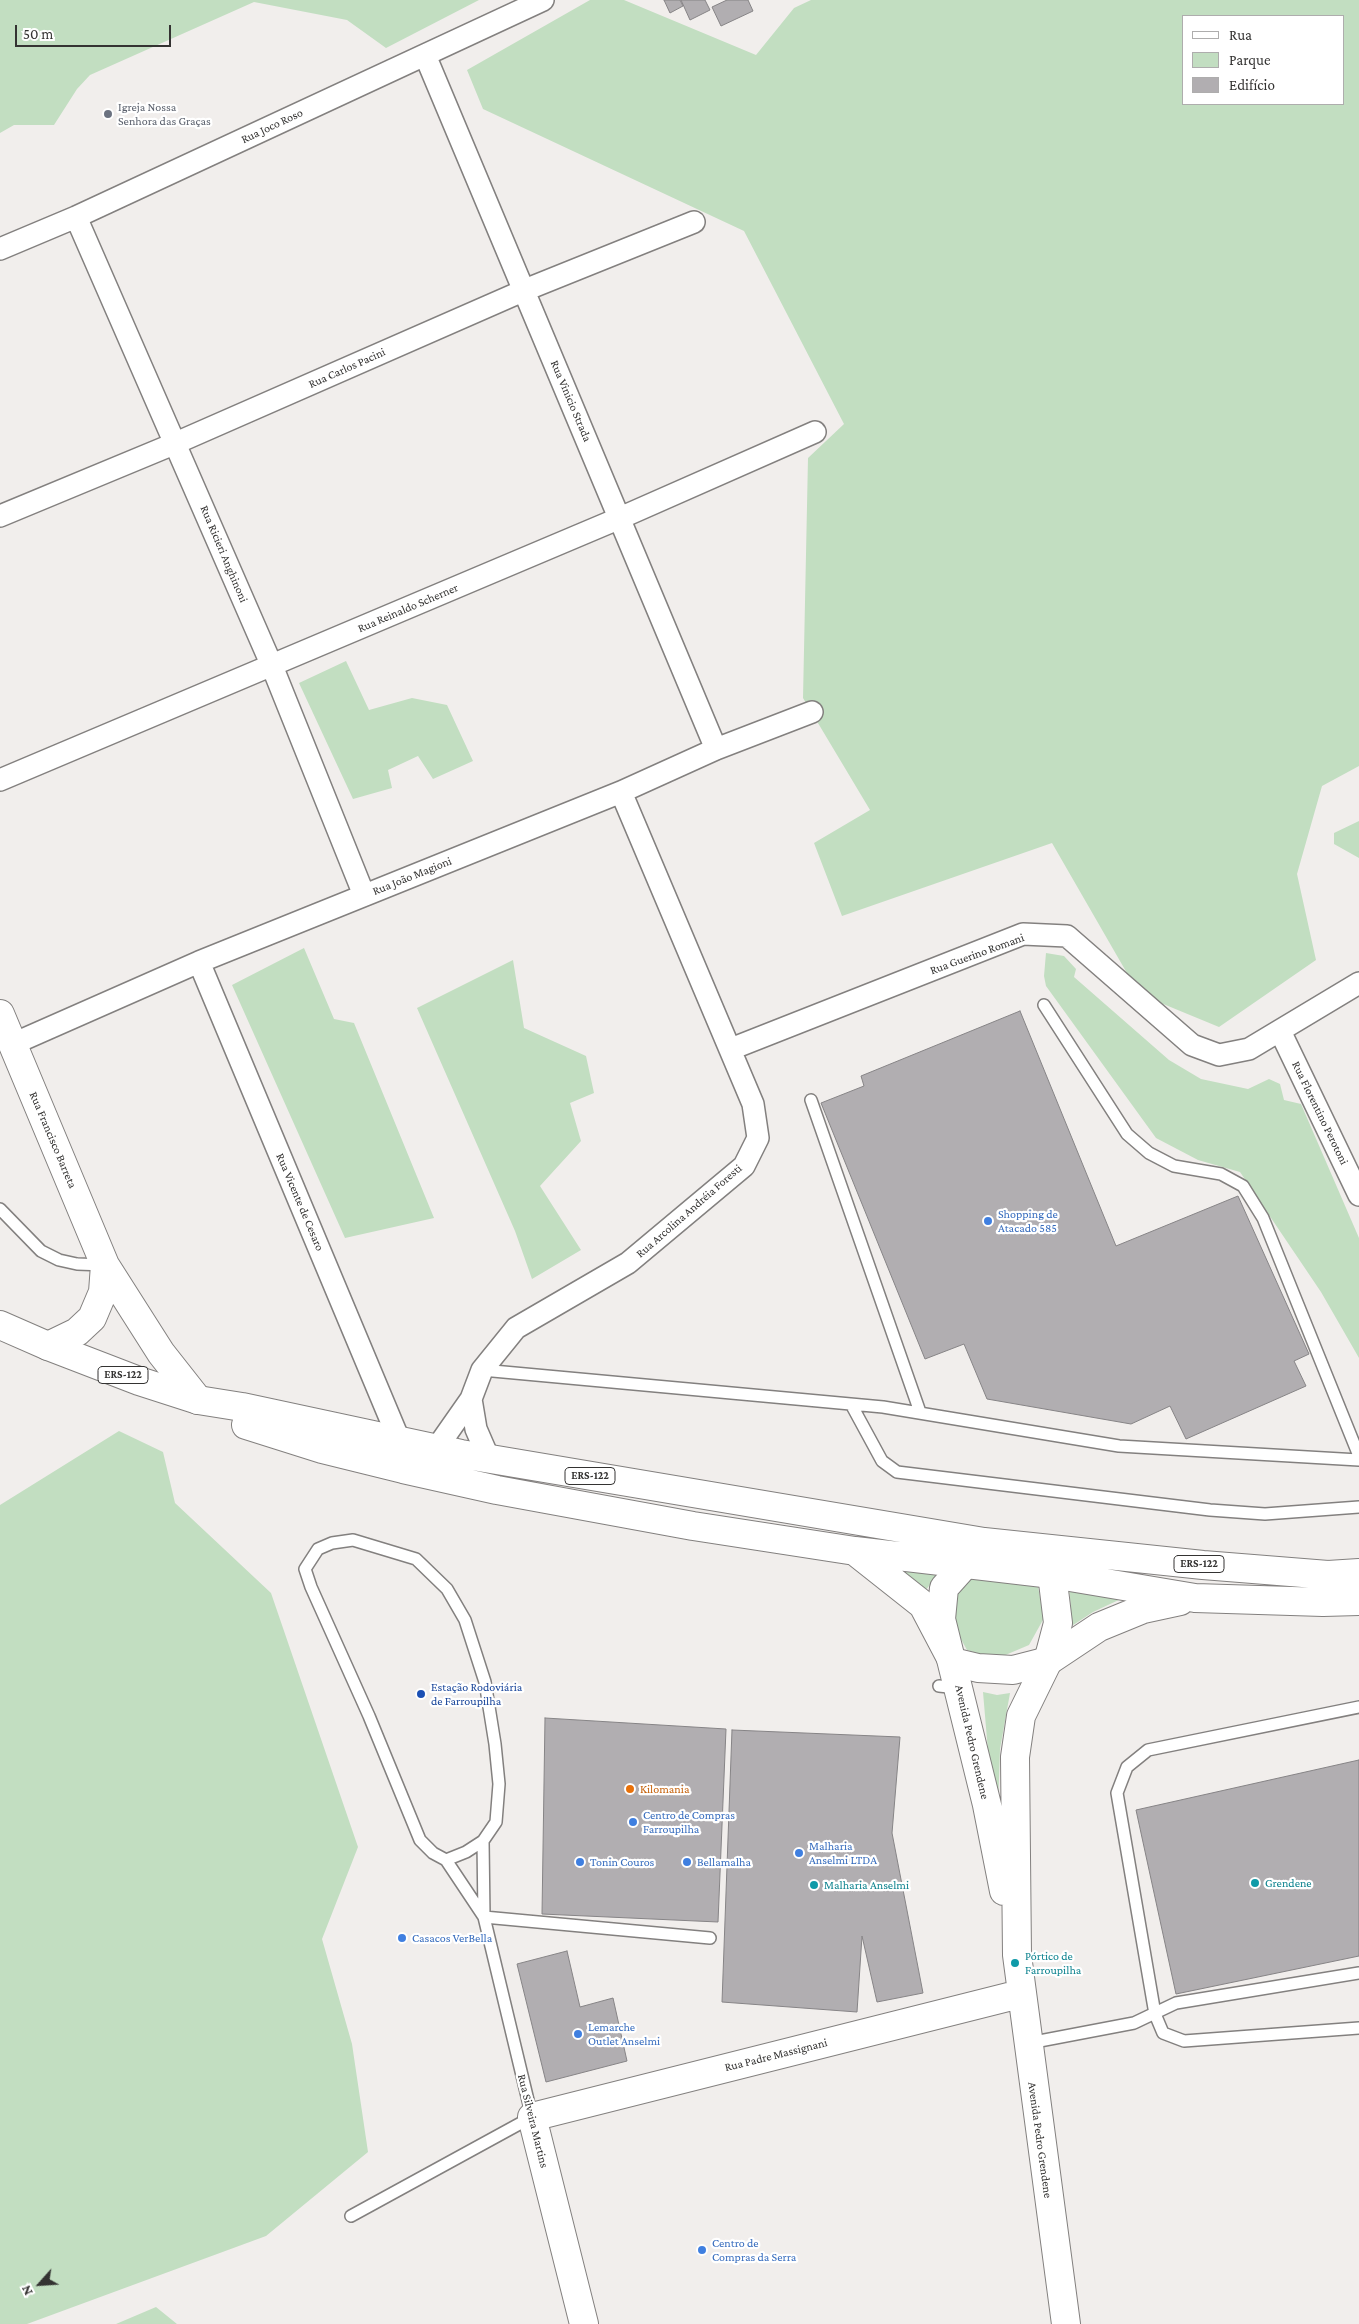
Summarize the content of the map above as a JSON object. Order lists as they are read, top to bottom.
{
  "streets": {
    "main road": [
      "Rua Francisco Barreta",
      "ERS-122",
      "Avenida Pedro Grendene",
      "Rua Padre Massignani",
      "Rua Silveira Martins"
    ],
    "street": [
      "Rua Joco Roso",
      "Rua Carlos Pacini",
      "Rua Vinicio Strada",
      "Rua Ricieri Anghinoni",
      "Rua Reinaldo Scherner",
      "Rua João Magioni",
      "Rua Guerino Romani",
      "Rua Florentino Perotoni",
      "Rua Vicente de Cesaro",
      "Rua Arcolina Andréia Foresti"
    ]
  },
  "crossings": [
    ["Rua Joco Roso", "Rua Vinicio Strada"],
    ["Rua Joco Roso", "Rua Ricieri Anghinoni"],
    ["Rua Carlos Pacini", "Rua Vinicio Strada"],
    ["Rua Carlos Pacini", "Rua Ricieri Anghinoni"],
    ["Rua Vinicio Strada", "Rua Reinaldo Scherner"],
    ["Rua Vinicio Strada", "Rua João Magioni"],
    ["Rua Ricieri Anghinoni", "Rua Reinaldo Scherner"],
    ["Rua Ricieri Anghinoni", "Rua João Magioni"],
    ["Rua João Magioni", "Rua Francisco Barreta"],
    ["Rua João Magioni", "Rua Vicente de Cesaro"],
    ["Rua João Magioni", "Rua Arcolina Andréia Foresti"],
    ["Rua Guerino Romani", "Rua Florentino Perotoni"],
    ["Rua Guerino Romani", "Rua Arcolina Andréia Foresti"],
    ["Rua Francisco Barreta", "ERS-122"],
    ["Rua Vicente de Cesaro", "ERS-122"],
    ["Rua Arcolina Andréia Foresti", "ERS-122"],
    ["ERS-122", "Avenida Pedro Grendene"],
    ["Avenida Pedro Grendene", "Rua Padre Massignani"],
    ["Rua Padre Massignani", "Rua Silveira Martins"]
  ],
  "places": [
    "Igreja Nossa Senhora das Graças",
    "Shopping de Atacado 585",
    "Estação Rodoviária de Farroupilha",
    "Kilomania",
    "Centro de Compras Farroupilha",
    "Malharia Anselmi LTDA",
    "Tonin Couros",
    "Bellamalha",
    "Grendene",
    "Malharia Anselmi",
    "Casacos VerBella",
    "Pórtico de Farroupilha",
    "Lemarche Outlet Anselmi",
    "Centro de Compras da Serra"
  ],
  "legend": ["Rua", "Parque", "Edifício"],
  "scale_bar": "50 m",
  "north": "bottom left"
}
